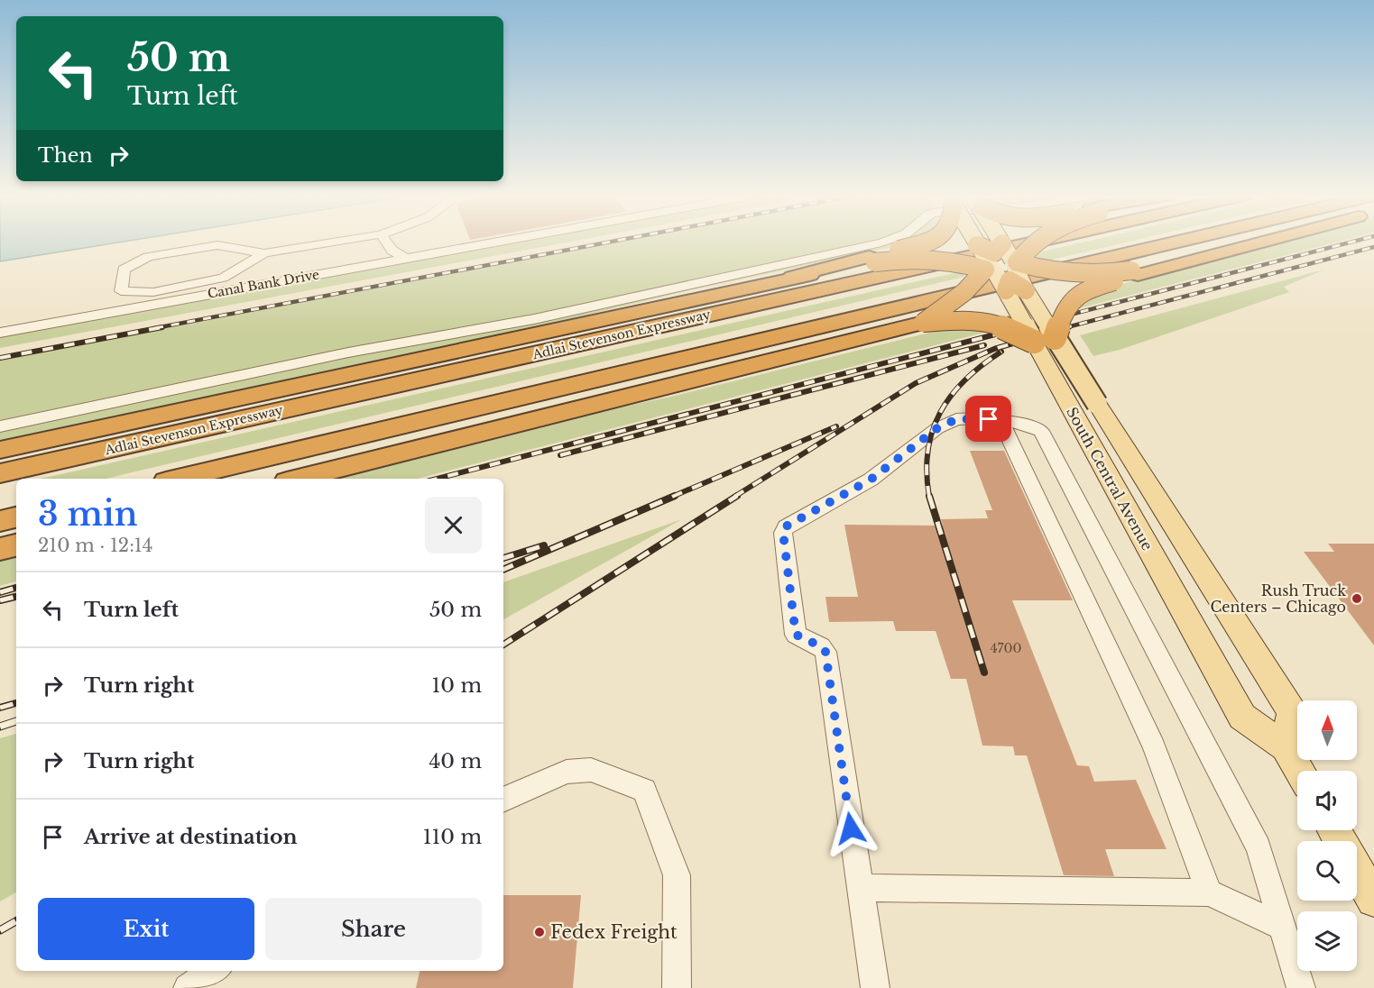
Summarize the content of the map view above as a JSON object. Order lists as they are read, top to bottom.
{
  "streets": {
    "highway": ["Adlai Stevenson Expressway"],
    "main road": ["South Central Avenue"],
    "lane": ["Canal Bank Drive"]
  },
  "places": ["Rush Truck Centers – Chicago", "Fedex Freight"],
  "house_numbers": ["4700"],
  "north": "top",
  "page": {
    "turn": ["50 m", "Turn left"],
    "then": "Then",
    "heading": ["3 min", "210 m · 12:14"],
    "list": [
      {
        "name": "Turn left",
        "value": "50 m"
      },
      {
        "name": "Turn right",
        "value": "10 m"
      },
      {
        "name": "Turn right",
        "value": "40 m"
      },
      {
        "name": "Arrive at destination",
        "value": "110 m"
      }
    ],
    "buttons": ["Exit", "Share"]
  }
}
